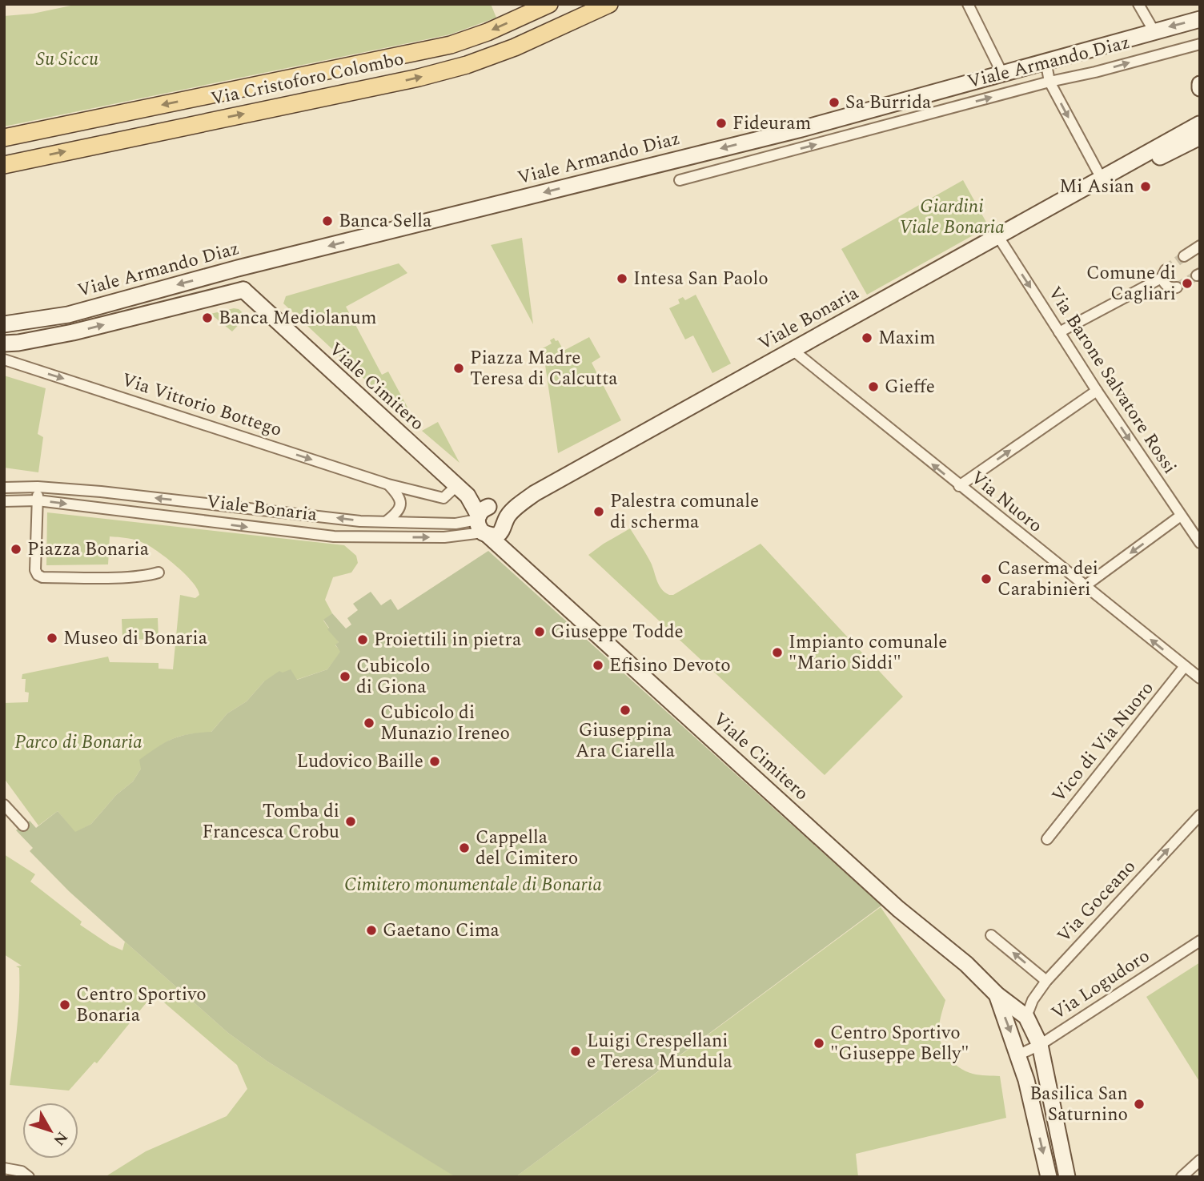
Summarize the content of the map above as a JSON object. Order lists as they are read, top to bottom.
{
  "streets": {
    "main road": [
      "Viale Armando Diaz",
      "Via Cristoforo Colombo",
      "Viale Bonaria",
      "Viale Cimitero"
    ],
    "street": [
      "Via Barone Salvatore Rossi",
      "Via Vittorio Bottego",
      "Via Nuoro",
      "Vico di Via Nuoro",
      "Via Goceano",
      "Via Logudoro"
    ]
  },
  "crossings": [
    ["Viale Bonaria", "Via Barone Salvatore Rossi"],
    ["Viale Bonaria", "Viale Cimitero"],
    ["Viale Bonaria", "Via Nuoro"],
    ["Viale Cimitero", "Via Vittorio Bottego"],
    ["Viale Cimitero", "Via Goceano"],
    ["Via Nuoro", "Vico di Via Nuoro"]
  ],
  "one_way": [
    "Via Barone Salvatore Rossi",
    "Via Vittorio Bottego",
    "Via Nuoro",
    "Via Goceano"
  ],
  "parks": [
    "Su Siccu",
    "Giardini Viale Bonaria",
    "Parco di Bonaria",
    "Cimitero monumentale di Bonaria"
  ],
  "places": [
    "Sa Burrida",
    "Fideuram",
    "Mi Asian",
    "Banca Sella",
    "Intesa San Paolo",
    "Comune di Cagliari",
    "Banca Mediolanum",
    "Maxim",
    "Piazza Madre Teresa di Calcutta",
    "Gieffe",
    "Palestra comunale di scherma",
    "Piazza Bonaria",
    "Caserma dei Carabinieri",
    "Giuseppe Todde",
    "Museo di Bonaria",
    "Proiettili in pietra",
    "Impianto comunale \"Mario Siddi\"",
    "Efisino Devoto",
    "Cubicolo di Giona",
    "Giuseppina Ara Ciarella",
    "Cubicolo di Munazio Ireneo",
    "Ludovico Baille",
    "Tomba di Francesca Crobu",
    "Cappella del Cimitero",
    "Gaetano Cima",
    "Centro Sportivo Bonaria",
    "Centro Sportivo \"Giuseppe Belly\"",
    "Luigi Crespellani e Teresa Mundula",
    "Basilica San Saturnino"
  ],
  "north": "bottom right"
}
